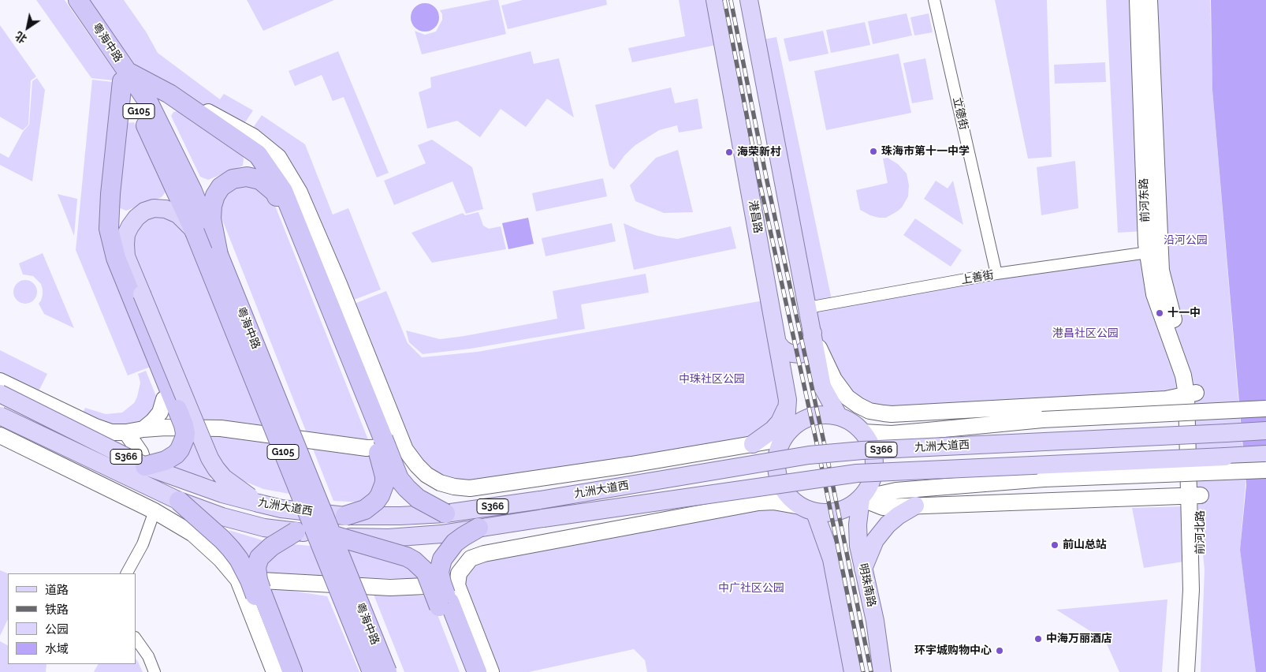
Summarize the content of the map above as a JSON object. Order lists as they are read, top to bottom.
{
  "streets": {
    "highway": ["粤海中路", "G105"],
    "main road": [
      "前河东路",
      "港昌路",
      "九洲大道西",
      "S366",
      "前河北路",
      "明珠南路"
    ],
    "street": ["立德街", "上善街"]
  },
  "crossings": [
    ["立德街", "上善街"],
    ["前河东路", "上善街"],
    ["前河东路", "前河北路"],
    ["港昌路", "明珠南路"]
  ],
  "parks": [
    "沿河公园",
    "港昌社区公园",
    "中珠社区公园",
    "中广社区公园"
  ],
  "places": [
    "珠海市第十一中学",
    "海荣新村",
    "十一中",
    "前山总站",
    "中海万丽酒店",
    "环宇城购物中心"
  ],
  "legend": [
    "道路",
    "铁路",
    "公园",
    "水域"
  ],
  "north": "bottom left"
}
